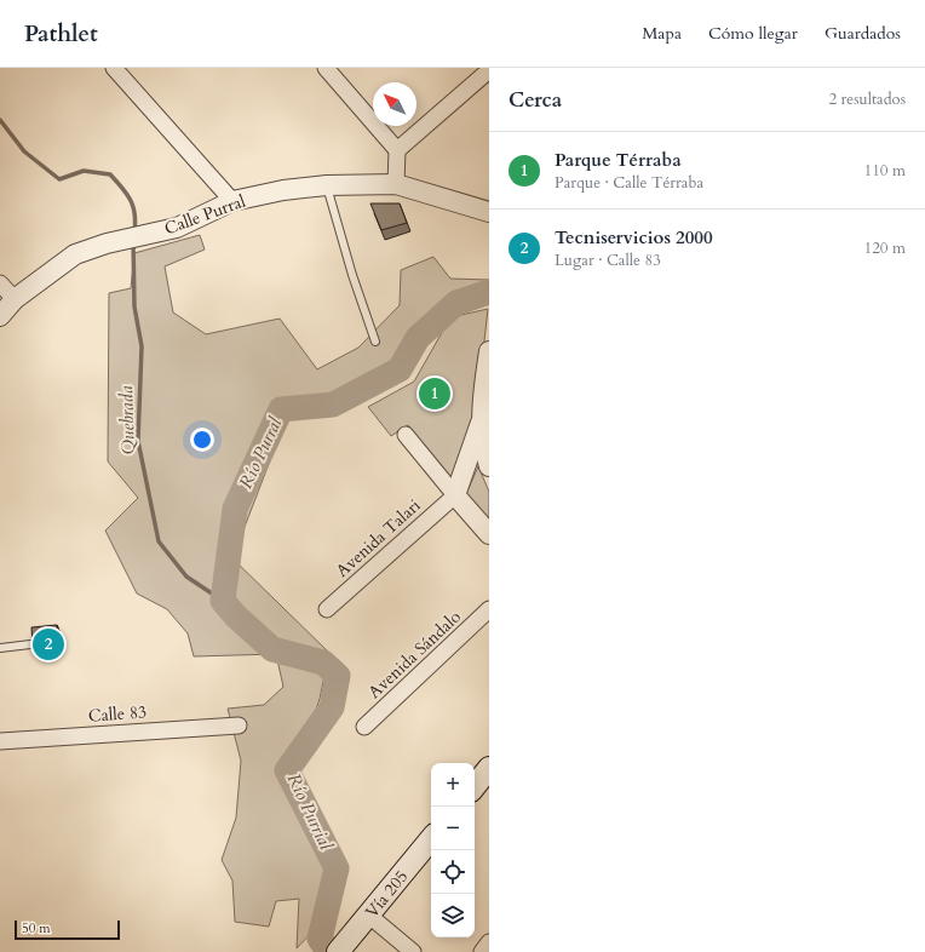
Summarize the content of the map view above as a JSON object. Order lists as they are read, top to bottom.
{
  "streets": {
    "main road": ["Vía 205"],
    "street": [
      "Calle Purral",
      "Avenida Talari",
      "Avenida Sándalo",
      "Calle 83"
    ]
  },
  "water": ["Quebrada", "Río Purral", "Río Purrial"],
  "scale_bar": "50 m",
  "north": "top left",
  "page": {
    "header": "Pathlet",
    "nav": ["Mapa", "Cómo llegar", "Guardados"],
    "heading": ["Cerca", "2 resultados"],
    "list": [
      {
        "mark": "1",
        "name": "Parque Térraba",
        "note": "Parque · Calle Térraba",
        "value": "110 m"
      },
      {
        "mark": "2",
        "name": "Tecniservicios 2000",
        "note": "Lugar · Calle 83",
        "value": "120 m"
      }
    ],
    "pins": ["1", "2"],
    "map_buttons": ["+", "−"],
    "scale": "50 m"
  }
}
